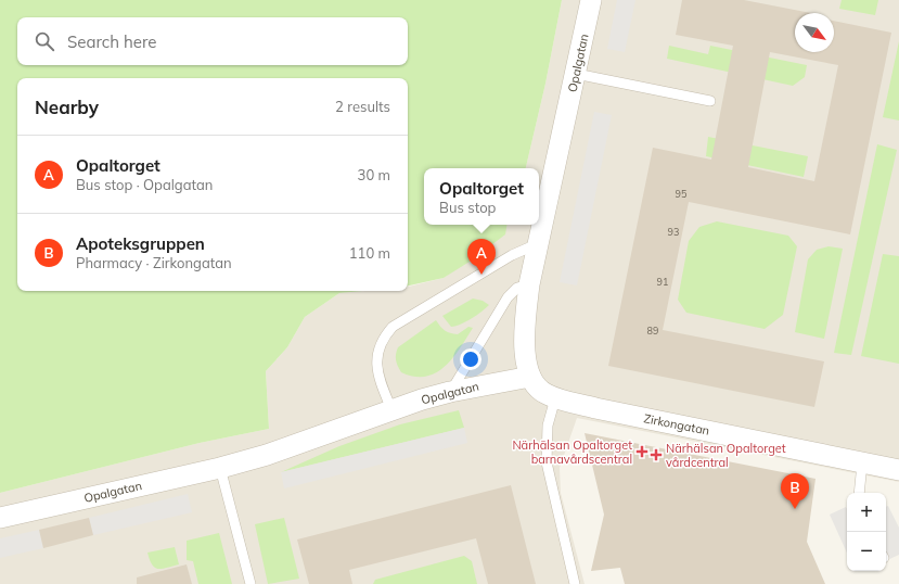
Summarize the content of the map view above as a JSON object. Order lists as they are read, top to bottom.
{
  "streets": {
    "street": ["Opalgatan", "Zirkongatan"]
  },
  "crossings": [
    ["Opalgatan", "Zirkongatan"]
  ],
  "places": {
    "health": ["Närhälsan Opaltorget barnavårdscentral", "Närhälsan Opaltorget vårdcentral"]
  },
  "house_numbers": [
    "95",
    "93",
    "91",
    "89"
  ],
  "north": "bottom right",
  "page": {
    "search": "Search here",
    "heading": ["Nearby", "2 results"],
    "list": [
      {
        "mark": "A",
        "name": "Opaltorget",
        "note": "Bus stop · Opalgatan",
        "value": "30 m"
      },
      {
        "mark": "B",
        "name": "Apoteksgruppen",
        "note": "Pharmacy · Zirkongatan",
        "value": "110 m"
      }
    ],
    "popup": ["Opaltorget", "Bus stop"],
    "pins": ["A", "B"],
    "map_buttons": ["+", "−"]
  }
}
